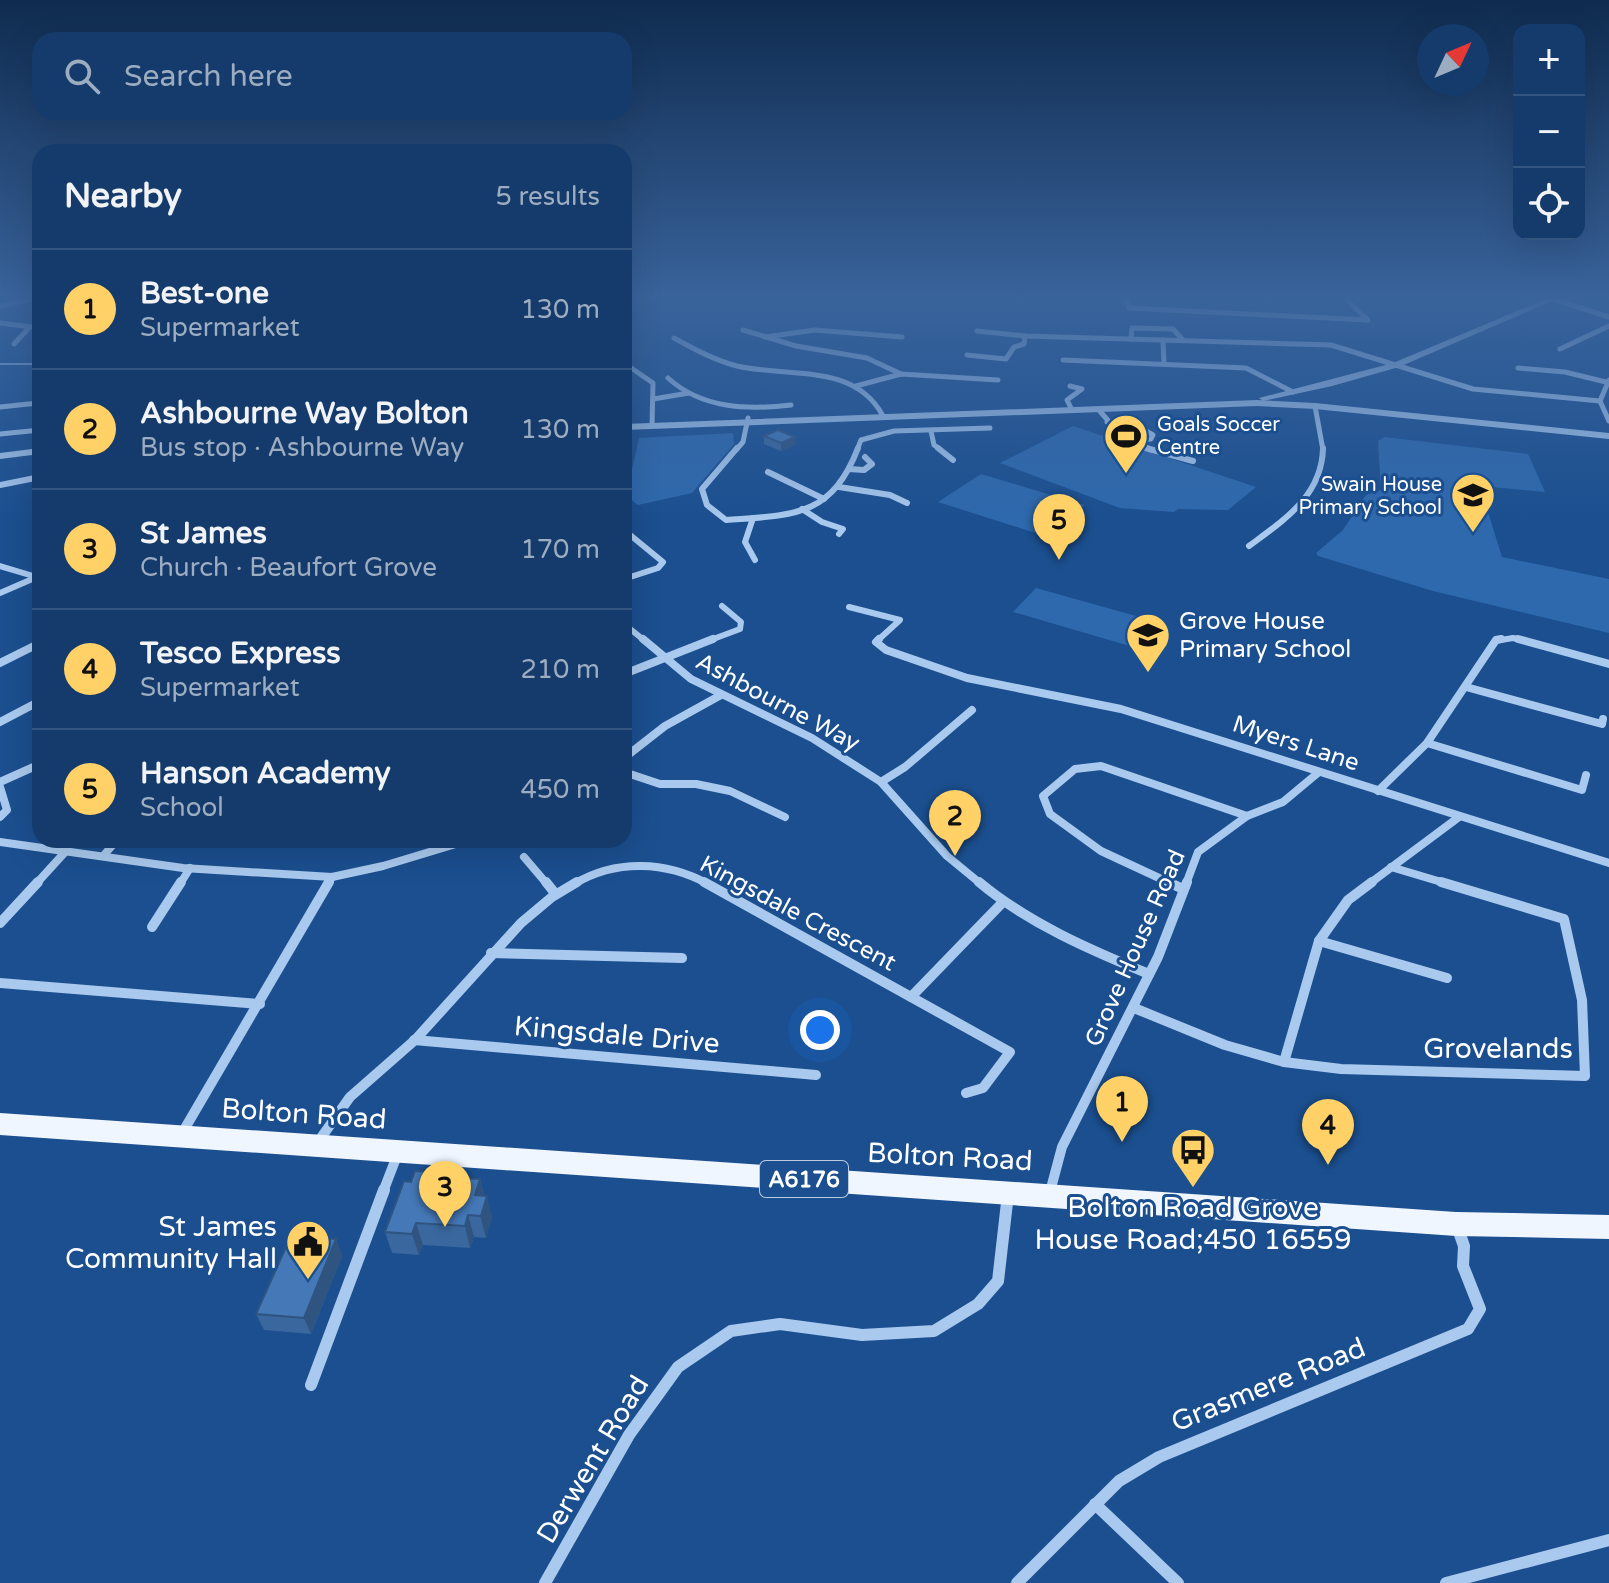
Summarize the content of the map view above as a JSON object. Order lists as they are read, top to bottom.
{
  "streets": {
    "main road": ["Bolton Road", "A6176"],
    "street": [
      "Ashbourne Way",
      "Myers Lane",
      "Kingsdale Crescent",
      "Grove House Road",
      "Kingsdale Drive",
      "Grovelands",
      "Grasmere Road",
      "Derwent Road"
    ]
  },
  "crossings": [
    ["Ashbourne Way", "Grove House Road"],
    ["Myers Lane", "Grove House Road"],
    ["Kingsdale Crescent", "Kingsdale Drive"],
    ["Kingsdale Crescent", "Bolton Road"],
    ["Grove House Road", "Grovelands"],
    ["Grove House Road", "Bolton Road"],
    ["Bolton Road", "Grasmere Road"],
    ["Bolton Road", "Derwent Road"]
  ],
  "places": {
    "sports": ["Goals Soccer Centre"],
    "school or university": ["Swain House Primary School", "Grove House Primary School"],
    "bus stop": ["Bolton Road Grove House Road;450 16559"],
    "public building": ["St James Community Hall"]
  },
  "north": "top right",
  "page": {
    "map_buttons": ["+", "−"],
    "search": "Search here",
    "heading": ["Nearby", "5 results"],
    "list": [
      {
        "mark": "1",
        "name": "Best-one",
        "note": "Supermarket",
        "value": "130 m"
      },
      {
        "mark": "2",
        "name": "Ashbourne Way Bolton",
        "note": "Bus stop · Ashbourne Way",
        "value": "130 m"
      },
      {
        "mark": "3",
        "name": "St James",
        "note": "Church · Beaufort Grove",
        "value": "170 m"
      },
      {
        "mark": "4",
        "name": "Tesco Express",
        "note": "Supermarket",
        "value": "210 m"
      },
      {
        "mark": "5",
        "name": "Hanson Academy",
        "note": "School",
        "value": "450 m"
      }
    ],
    "pins": [
      "5",
      "2",
      "1",
      "4",
      "3"
    ]
  }
}
